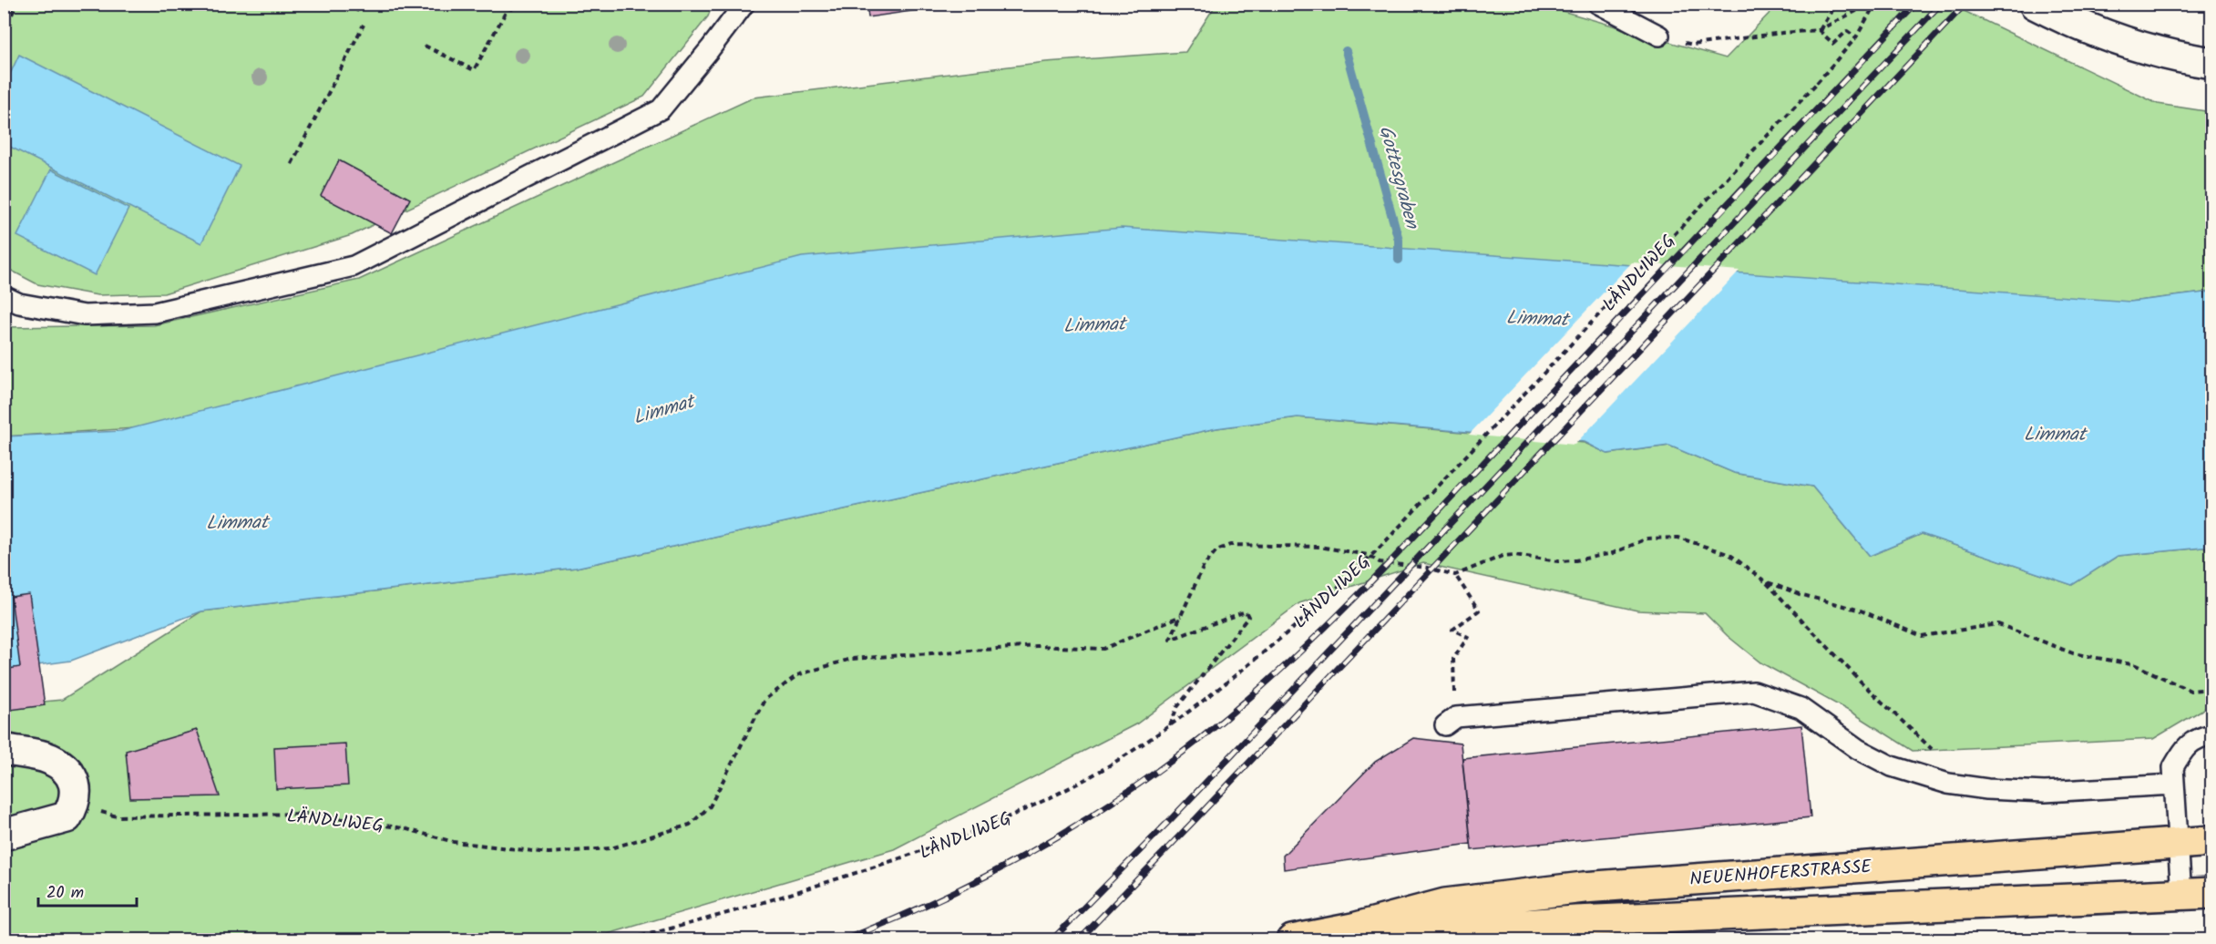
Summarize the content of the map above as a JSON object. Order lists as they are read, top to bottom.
{
  "streets": {
    "main road": ["NEUENHOFERSTRASSE"],
    "path": ["LÄNDLIWEG"]
  },
  "water": ["Gottesgraben", "Limmat"],
  "scale_bar": "20 m"
}
